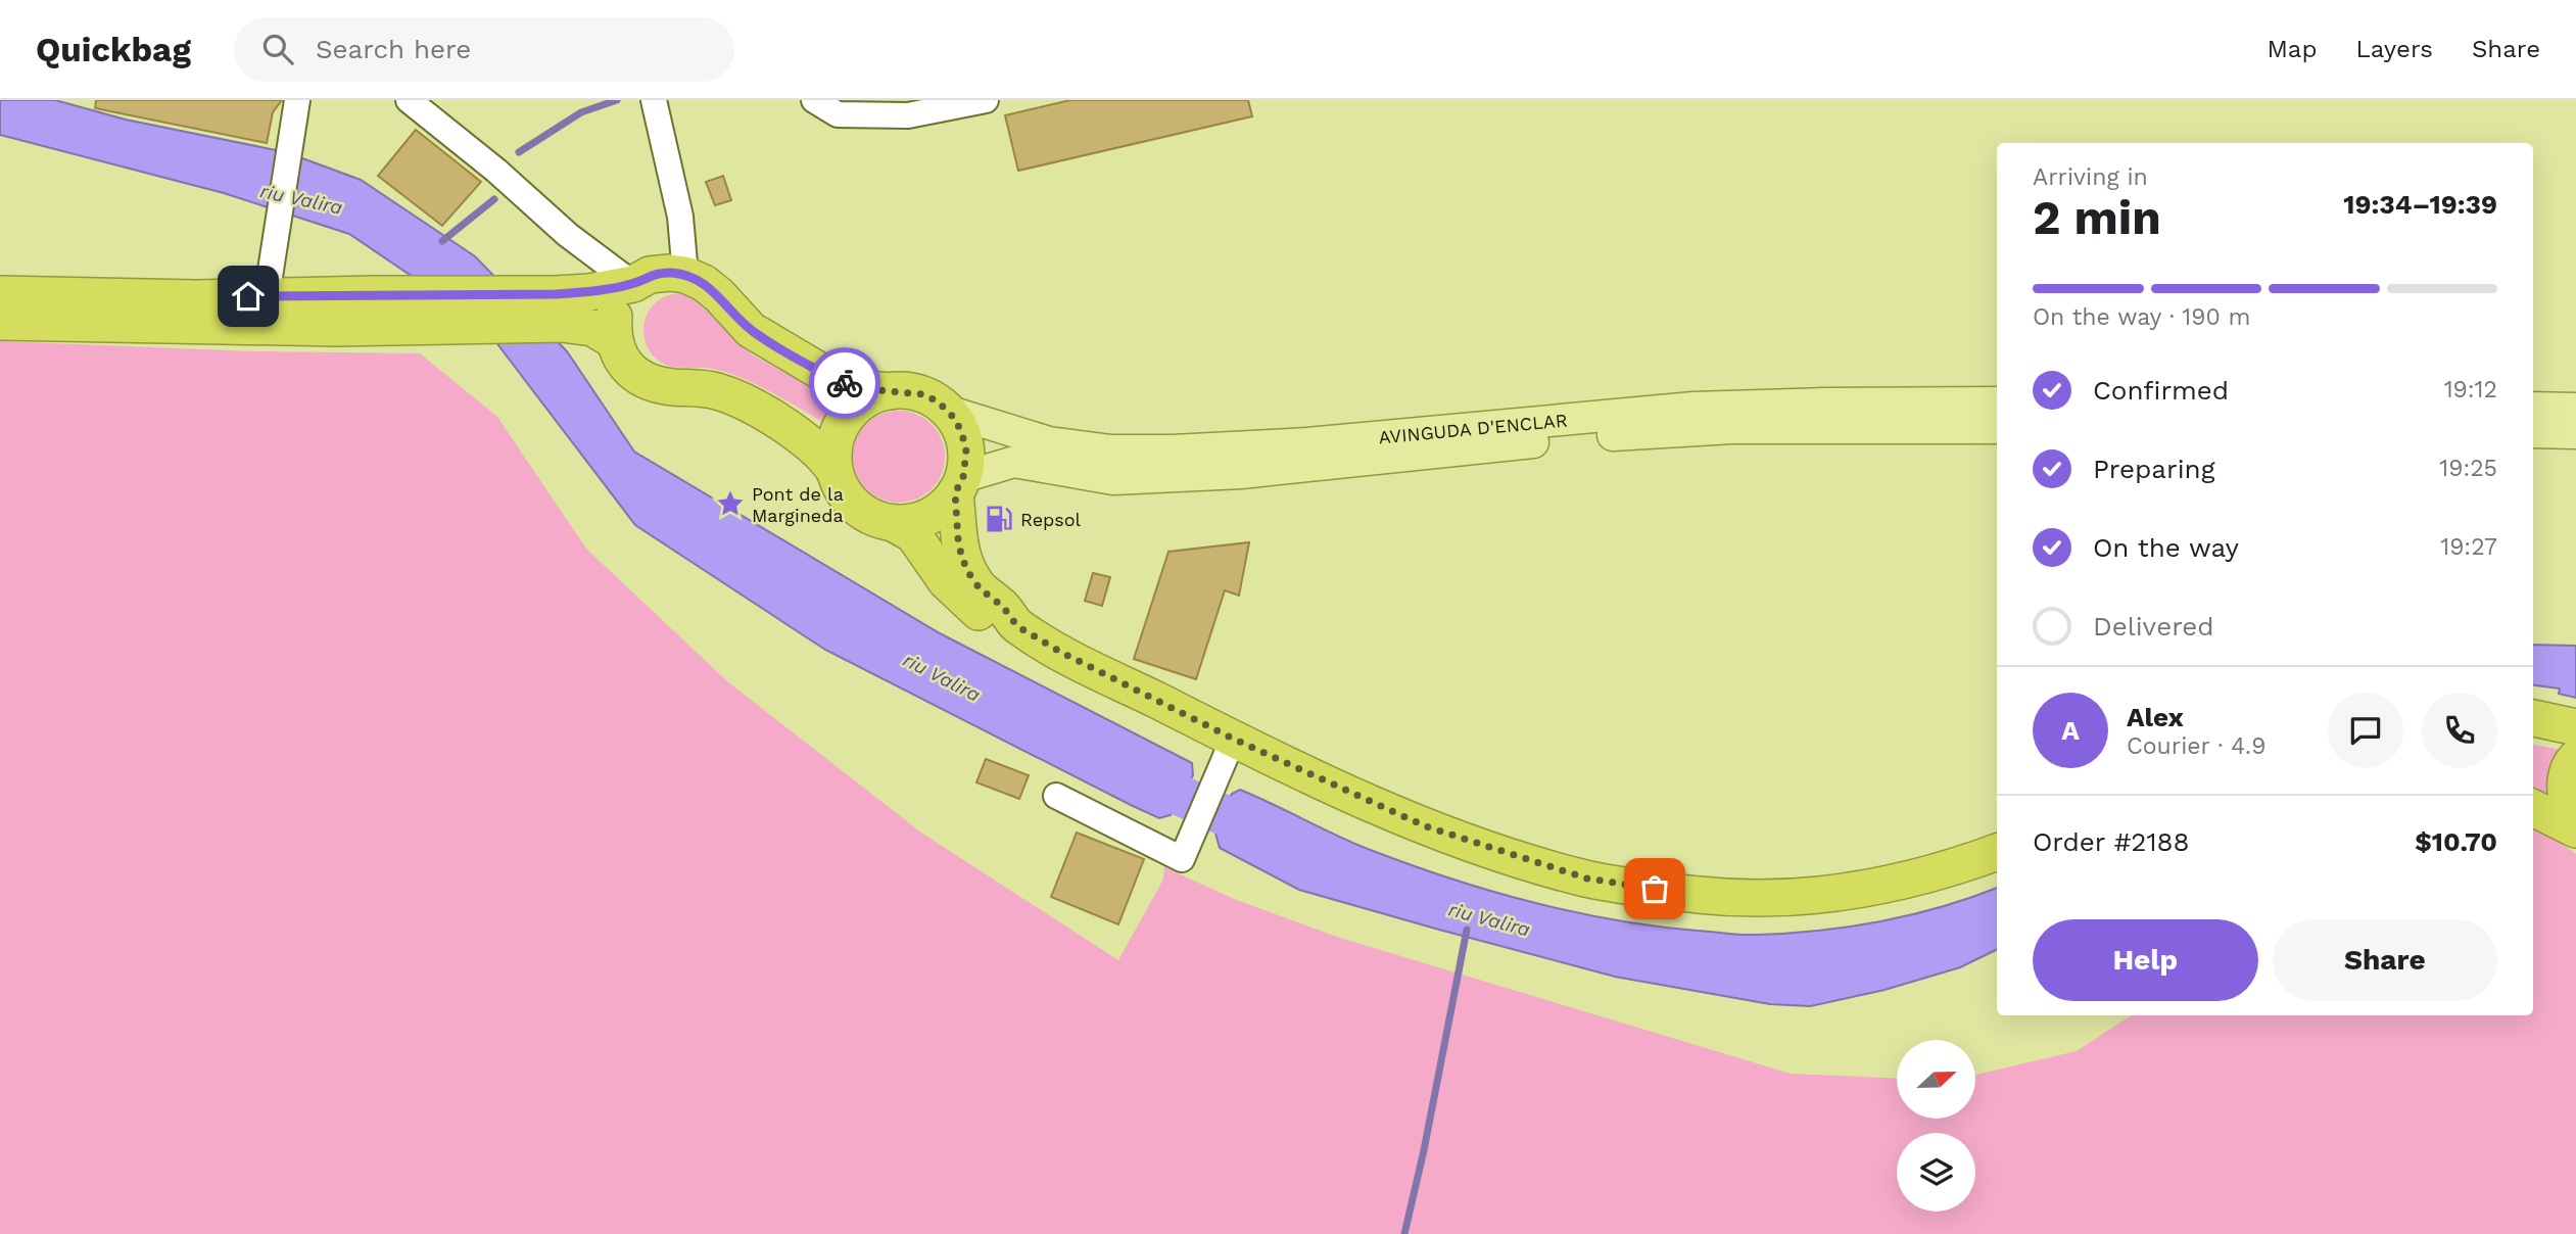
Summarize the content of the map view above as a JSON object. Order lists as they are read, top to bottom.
{
  "streets": {
    "main road": ["AVINGUDA D'ENCLAR"]
  },
  "water": ["riu Valira"],
  "places": {
    "place": ["Pont de la Margineda"],
    "fuel station": ["Repsol"]
  },
  "north": "right",
  "page": {
    "header": "Quickbag",
    "search": "Search here",
    "nav": ["Map", "Layers", "Share"],
    "heading": ["2 min", "Arriving in", "19:34–19:39"],
    "panel": [
      "Alex",
      "Courier · 4.9",
      "Order #2188",
      "$10.70"
    ],
    "bar": "On the way · 190 m",
    "list": [
      ["Confirmed", "19:12"],
      ["Preparing", "19:25"],
      ["On the way", "19:27"],
      "Delivered"
    ],
    "round": "A",
    "buttons": ["Help", "Share"]
  }
}
